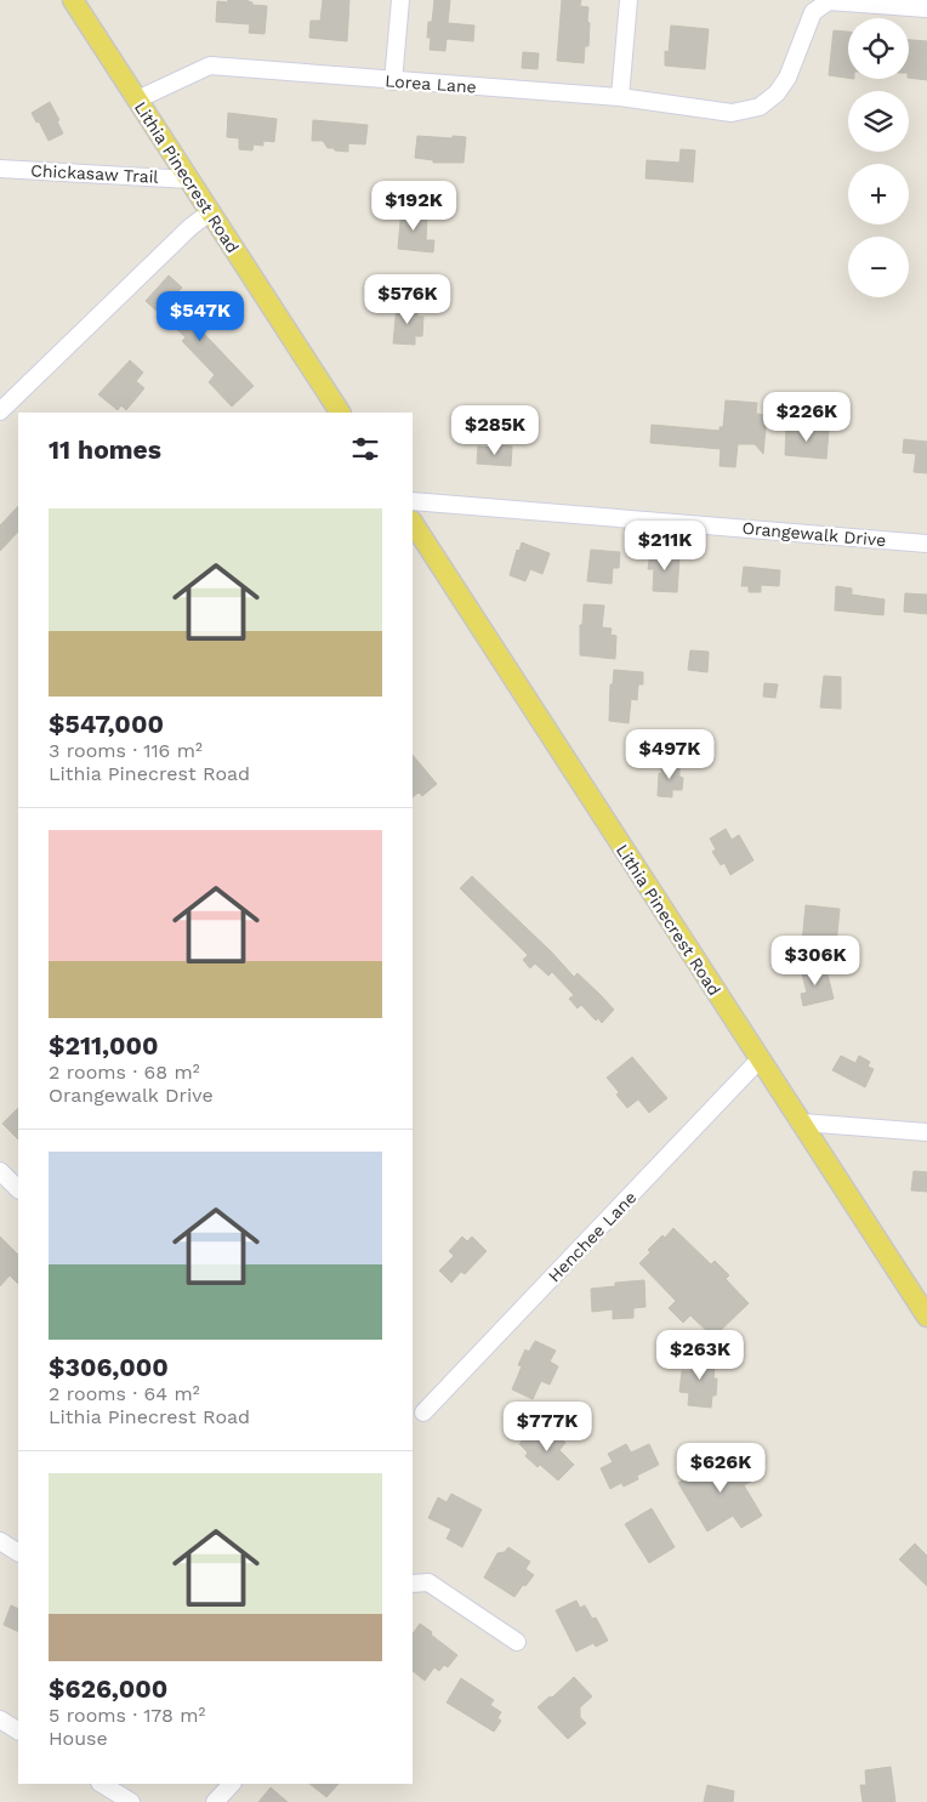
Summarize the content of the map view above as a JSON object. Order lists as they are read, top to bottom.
{
  "streets": {
    "main road": ["Lithia Pinecrest Road"],
    "street": [
      "Lorea Lane",
      "Chickasaw Trail",
      "Orangewalk Drive",
      "Henchee Lane"
    ]
  },
  "crossings": [
    ["Lorea Lane", "Lithia Pinecrest Road"],
    ["Chickasaw Trail", "Lithia Pinecrest Road"],
    ["Lithia Pinecrest Road", "Henchee Lane"]
  ],
  "page": {
    "map_buttons": ["+", "−"],
    "price": [
      "$192K",
      "$576K",
      "$547K",
      "$226K",
      "$285K",
      "$211K",
      "$497K",
      "$306K",
      "$263K",
      "$777K",
      "$626K"
    ],
    "heading": "11 homes",
    "list": [
      {
        "name": "$547,000",
        "note": "3 rooms · 116 m² · Lithia Pinecrest Road"
      },
      {
        "name": "$211,000",
        "note": "2 rooms · 68 m² · Orangewalk Drive"
      },
      {
        "name": "$306,000",
        "note": "2 rooms · 64 m² · Lithia Pinecrest Road"
      },
      {
        "name": "$626,000",
        "note": "5 rooms · 178 m² · House"
      }
    ]
  }
}
